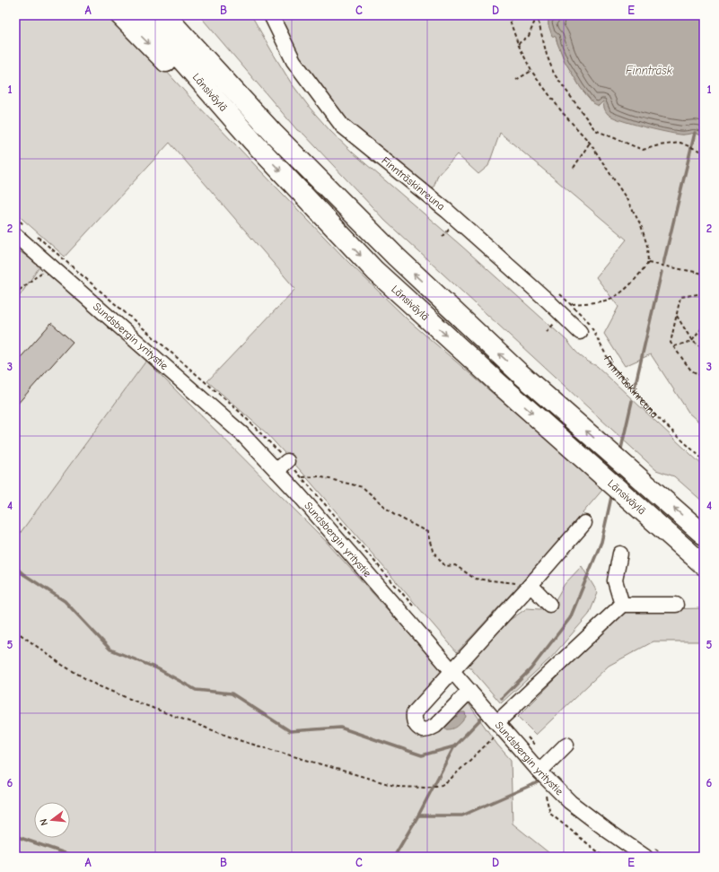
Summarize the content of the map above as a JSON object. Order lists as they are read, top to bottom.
{
  "streets": {
    "highway": ["Länsiväylä"],
    "street": ["Finnträskinreuna", "Sundsbergin yritystie"]
  },
  "water": ["Finnträsk"],
  "north": "left",
  "grid": {
    "columns": [
      "A",
      "B",
      "C",
      "D",
      "E"
    ],
    "rows": [
      "1",
      "2",
      "3",
      "4",
      "5",
      "6"
    ]
  }
}
